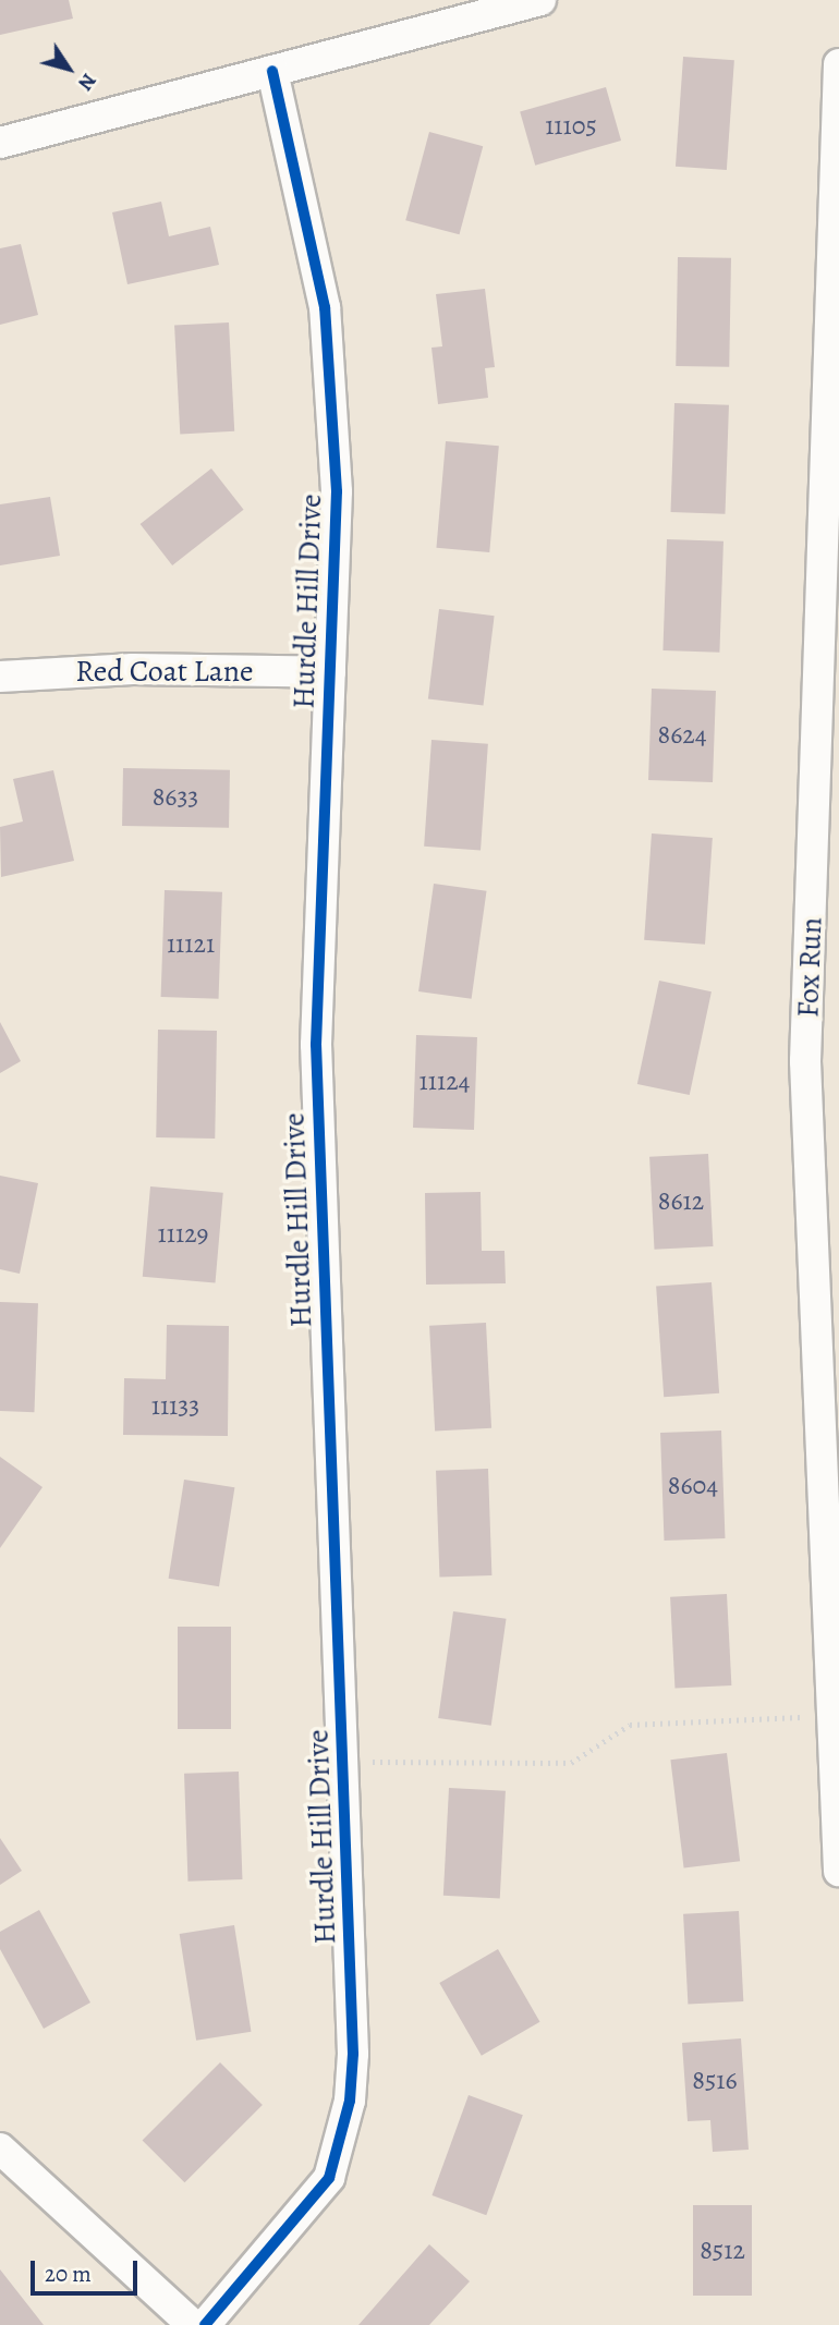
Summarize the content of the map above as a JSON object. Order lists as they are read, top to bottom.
{
  "streets": {
    "street": ["Hurdle Hill Drive", "Red Coat Lane", "Fox Run"]
  },
  "crossings": [
    ["Hurdle Hill Drive", "Red Coat Lane"]
  ],
  "house_numbers": [
    "11105",
    "8624",
    "8633",
    "11121",
    "11124",
    "8612",
    "11129",
    "11133",
    "8604",
    "8516",
    "8512"
  ],
  "scale_bar": "20 m",
  "north": "bottom right"
}
